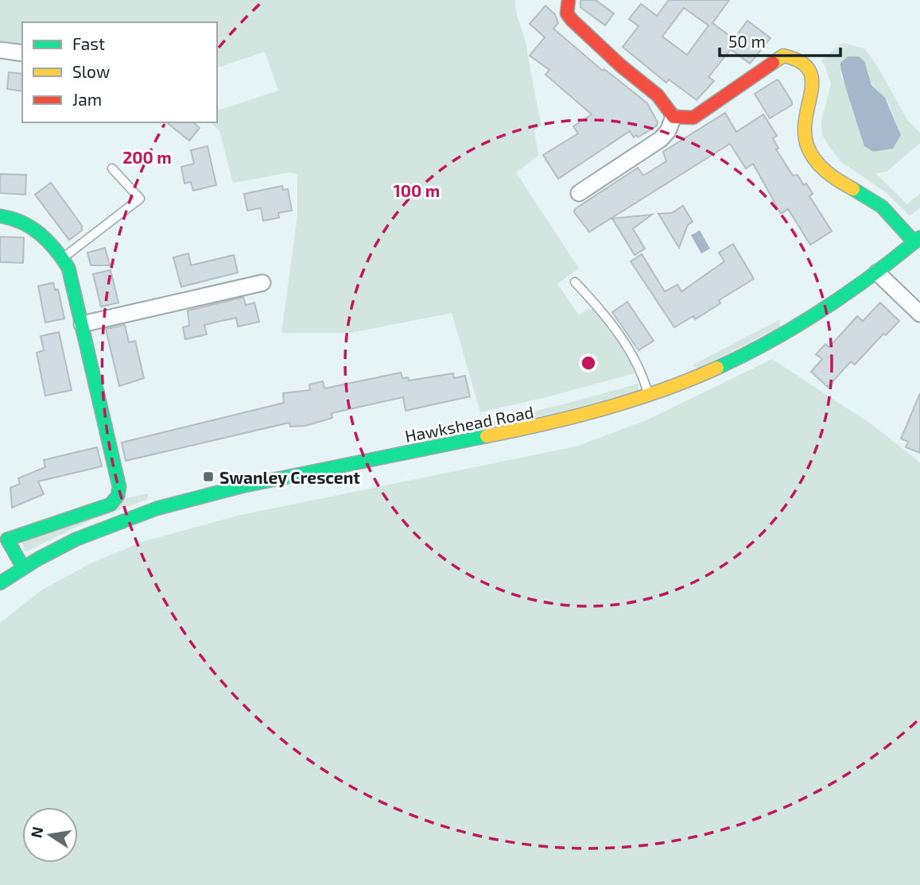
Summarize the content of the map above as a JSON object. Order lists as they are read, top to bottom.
{
  "streets": {
    "street": ["Hawkshead Road"]
  },
  "places": {
    "transit": ["Swanley Crescent"]
  },
  "legend": ["Fast", "Slow", "Jam"],
  "scale_bar": "50 m",
  "north": "left",
  "rings": ["200 m", "100 m"]
}
